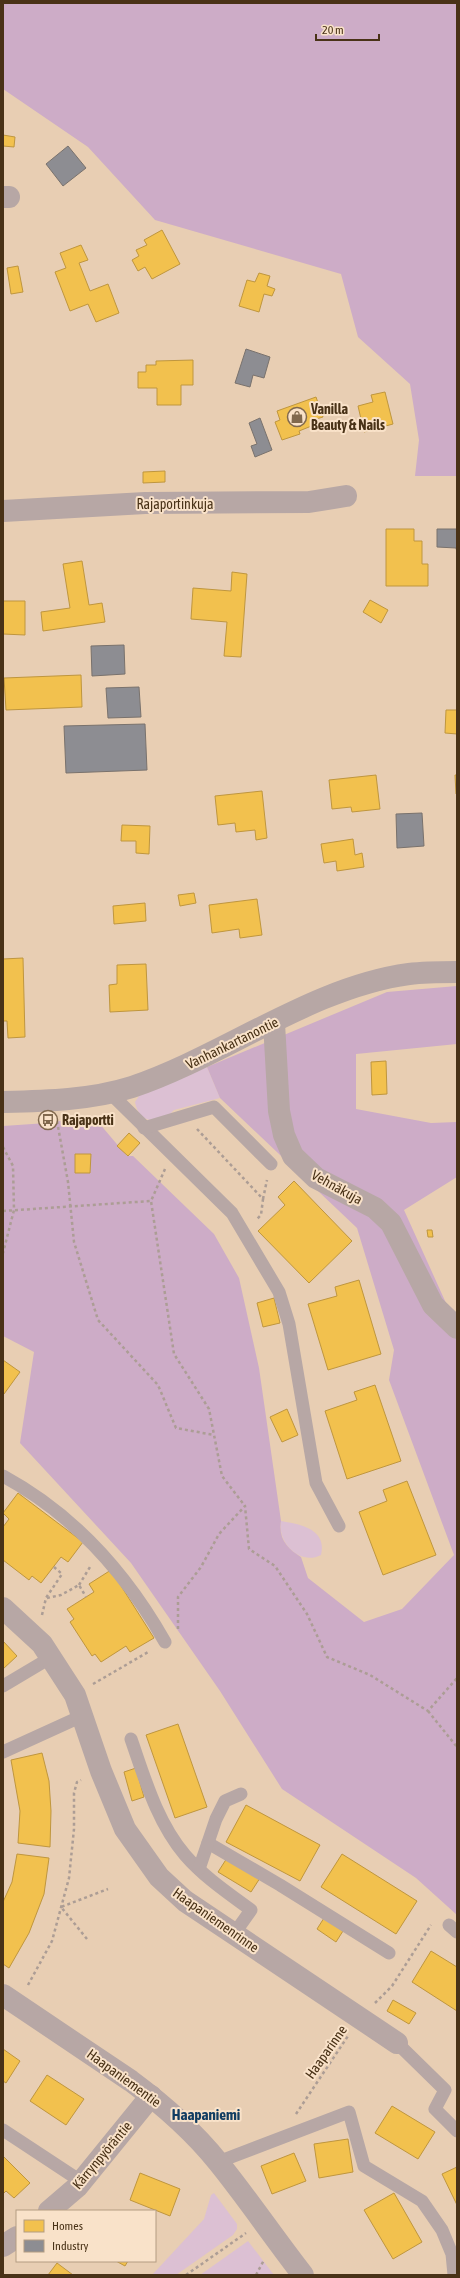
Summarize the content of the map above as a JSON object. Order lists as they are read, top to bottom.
{
  "streets": {
    "street": [
      "Rajaportinkuja",
      "Vanhankartanontie",
      "Vehnäkuja",
      "Haapaniemenrinne",
      "Haapaniementie",
      "Kärrynpyöräntie"
    ],
    "path": ["Haaparinne"]
  },
  "crossings": [
    ["Vanhankartanontie", "Vehnäkuja"],
    ["Haapaniemenrinne", "Haaparinne"],
    ["Haapaniementie", "Kärrynpyöräntie"]
  ],
  "districts": ["Haapaniemi"],
  "places": {
    "shop": ["Vanilla Beauty & Nails"],
    "bus stop": ["Rajaportti"]
  },
  "legend": ["Homes", "Industry"],
  "scale_bar": "20 m"
}
